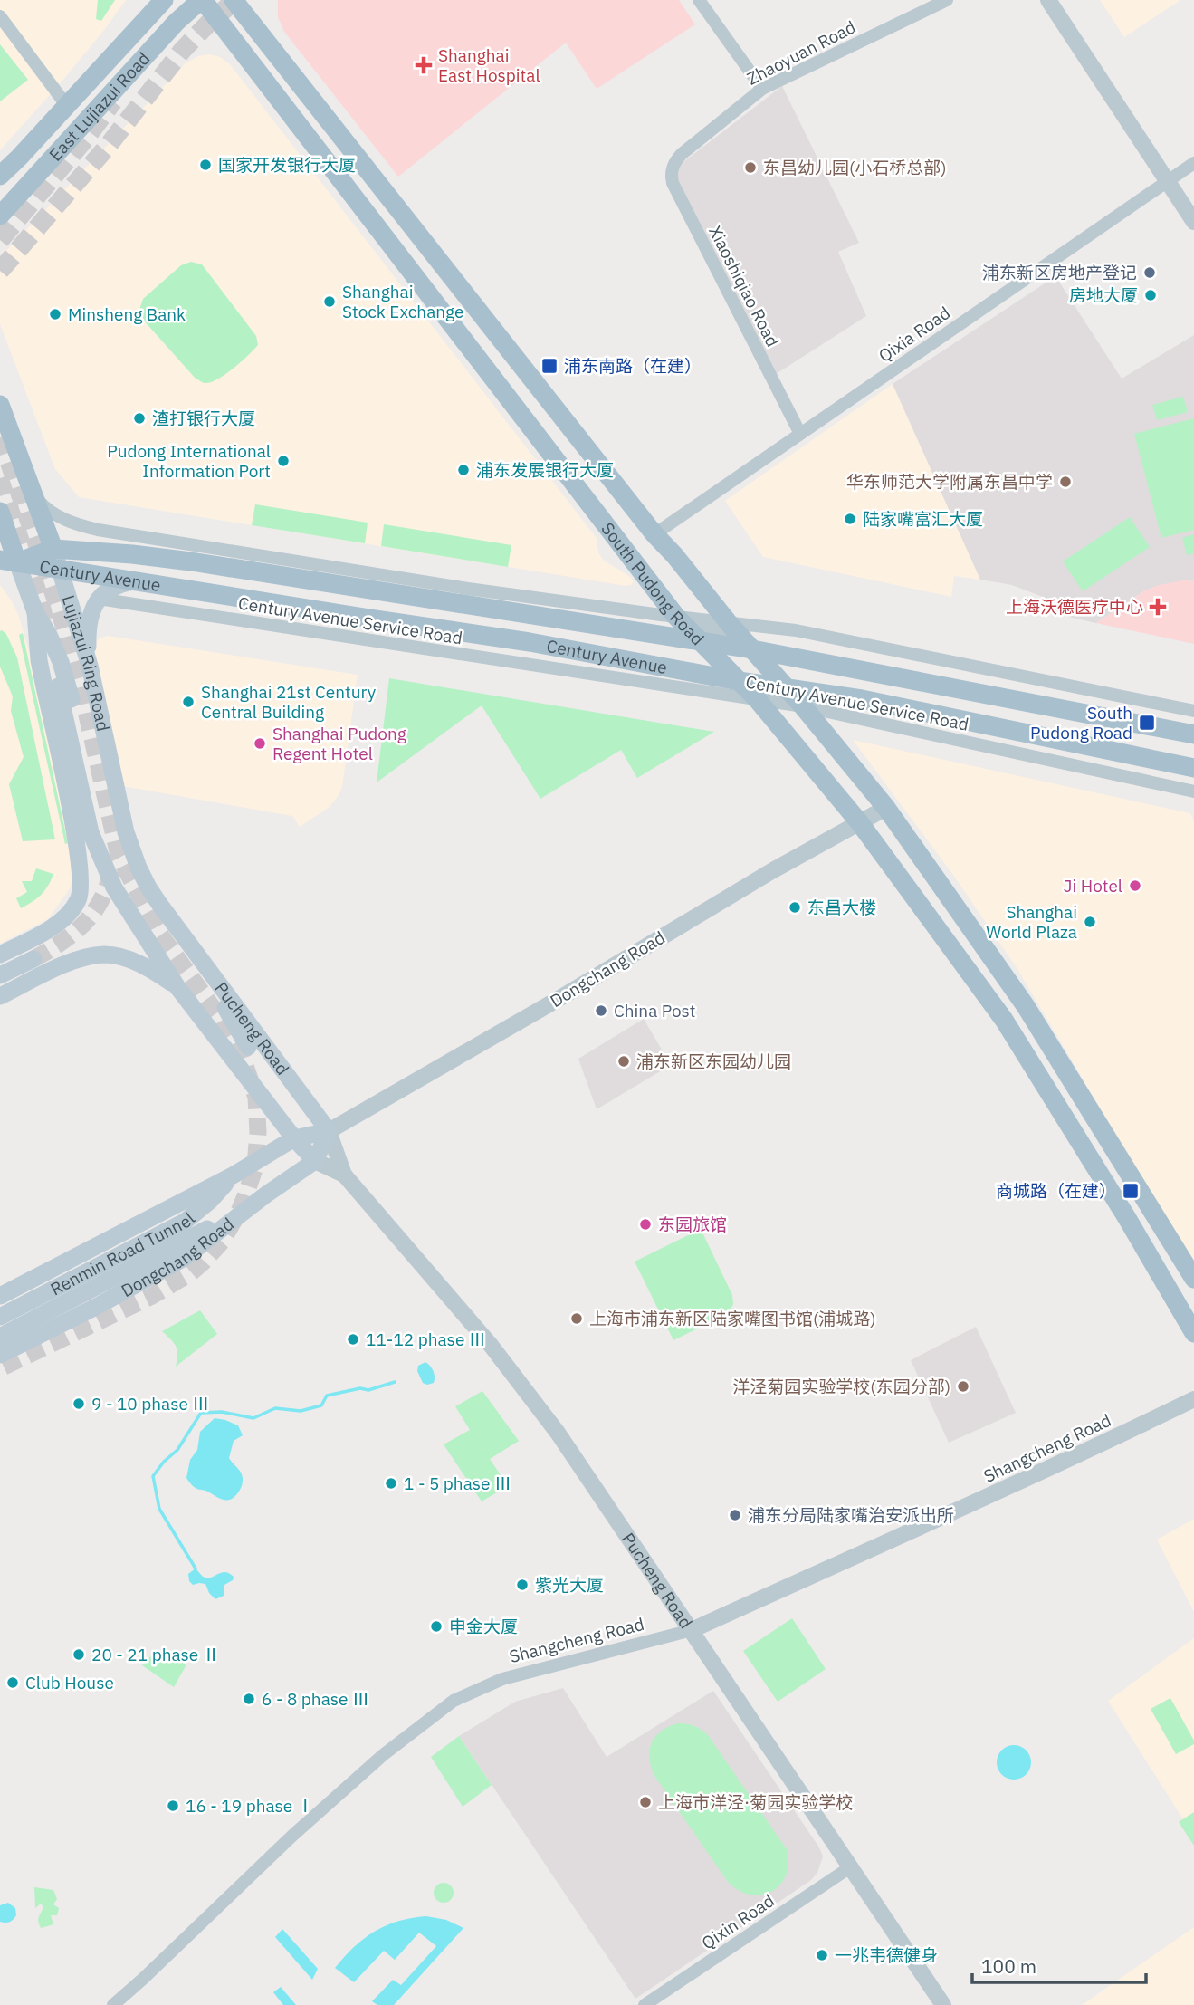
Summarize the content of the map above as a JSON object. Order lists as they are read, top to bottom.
{
  "streets": {
    "main road": [
      "East Lujiazui Road",
      "Century Avenue",
      "South Pudong Road",
      "Lujiazui Ring Road",
      "Dongchang Road",
      "Pucheng Road",
      "Renmin Road Tunnel"
    ],
    "street": [
      "Zhaoyuan Road",
      "Xiaoshiqiao Road",
      "Qixia Road",
      "Century Avenue Service Road",
      "Shangcheng Road",
      "Qixin Road"
    ]
  },
  "crossings": [
    ["Zhaoyuan Road", "Xiaoshiqiao Road"],
    ["East Lujiazui Road", "South Pudong Road"],
    ["Xiaoshiqiao Road", "Qixia Road"],
    ["Qixia Road", "South Pudong Road"],
    ["Century Avenue", "South Pudong Road"],
    ["Century Avenue", "Century Avenue Service Road"],
    ["Century Avenue", "Lujiazui Ring Road"],
    ["South Pudong Road", "Century Avenue Service Road"],
    ["South Pudong Road", "Dongchang Road"],
    ["Century Avenue Service Road", "Lujiazui Ring Road"],
    ["Lujiazui Ring Road", "Pucheng Road"],
    ["Dongchang Road", "Pucheng Road"],
    ["Dongchang Road", "Renmin Road Tunnel"],
    ["Pucheng Road", "Shangcheng Road"],
    ["Pucheng Road", "Qixin Road"]
  ],
  "places": {
    "health": ["Shanghai East Hospital", "上海沃德医疗中心"],
    "other": [
      "国家开发银行大厦",
      "东昌幼儿园(小石桥总部)",
      "浦东新区房地产登记",
      "房地大厦",
      "Shanghai Stock Exchange",
      "Minsheng Bank",
      "渣打银行大厦",
      "Pudong International Information Port",
      "浦东发展银行大厦",
      "华东师范大学附属东昌中学",
      "陆家嘴富汇大厦",
      "Shanghai 21st Century Central Building",
      "Shanghai Pudong Regent Hotel",
      "Ji Hotel",
      "东昌大楼",
      "Shanghai World Plaza",
      "China Post",
      "浦东新区东园幼儿园",
      "东园旅馆",
      "上海市浦东新区陆家嘴图书馆(浦城路)",
      "11-12 phase Ⅲ",
      "洋泾菊园实验学校(东园分部)",
      "9 - 10 phase Ⅲ",
      "1 - 5 phase Ⅲ",
      "浦东分局陆家嘴治安派出所",
      "紫光大厦",
      "申金大厦",
      "20 - 21 phase Ⅱ",
      "Club House",
      "6 - 8 phase Ⅲ",
      "上海市洋泾·菊园实验学校",
      "16 - 19 phase Ⅰ",
      "一兆韦德健身"
    ],
    "transit": ["浦东南路（在建）", "South Pudong Road", "商城路（在建）"]
  },
  "scale_bar": "100 m"
}
